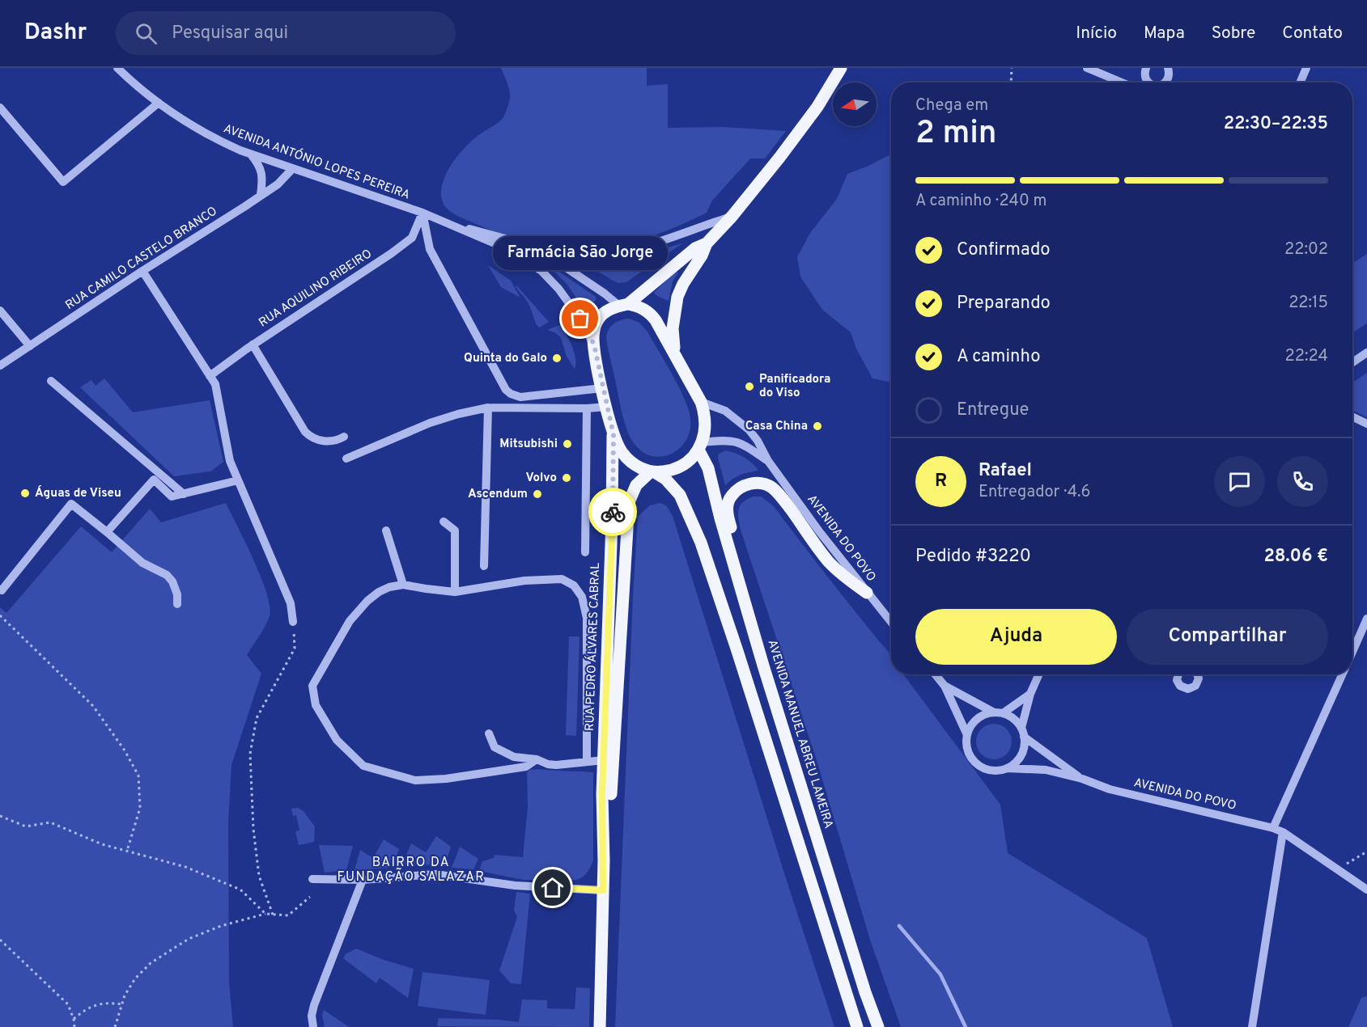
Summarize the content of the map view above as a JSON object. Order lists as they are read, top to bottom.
{
  "streets": {
    "main road": ["RUA PEDRO ÁLVARES CABRAL", "AVENIDA MANUEL ABREU LAMEIRA"],
    "street": [
      "AVENIDA ANTÓNIO LOPES PEREIRA",
      "RUA CAMILO CASTELO BRANCO",
      "RUA AQUILINO RIBEIRO",
      "AVENIDA DO POVO"
    ]
  },
  "crossings": [
    ["AVENIDA ANTÓNIO LOPES PEREIRA", "RUA CAMILO CASTELO BRANCO"],
    ["AVENIDA ANTÓNIO LOPES PEREIRA", "RUA AQUILINO RIBEIRO"],
    ["AVENIDA DO POVO", "AVENIDA MANUEL ABREU LAMEIRA"]
  ],
  "districts": ["BAIRRO DA FUNDAÇÃO SALAZAR"],
  "places": [
    "Farmácia São Jorge",
    "Quinta do Galo",
    "Panificadora do Viso",
    "Casa China",
    "Mitsubishi",
    "Volvo",
    "Águas de Viseu",
    "Ascendum"
  ],
  "north": "left",
  "page": {
    "header": "Dashr",
    "search": "Pesquisar aqui",
    "nav": [
      "Início",
      "Mapa",
      "Sobre",
      "Contato"
    ],
    "heading": ["2 min", "Chega em", "22:30–22:35"],
    "panel": [
      "Rafael",
      "Entregador · 4.6",
      "Pedido #3220",
      "28.06 €"
    ],
    "bar": "A caminho · 240 m",
    "list": [
      ["Confirmado", "22:02"],
      ["Preparando", "22:15"],
      ["A caminho", "22:24"],
      "Entregue"
    ],
    "bubble": "Farmácia São Jorge",
    "round": "R",
    "buttons": ["Ajuda", "Compartilhar"]
  }
}
